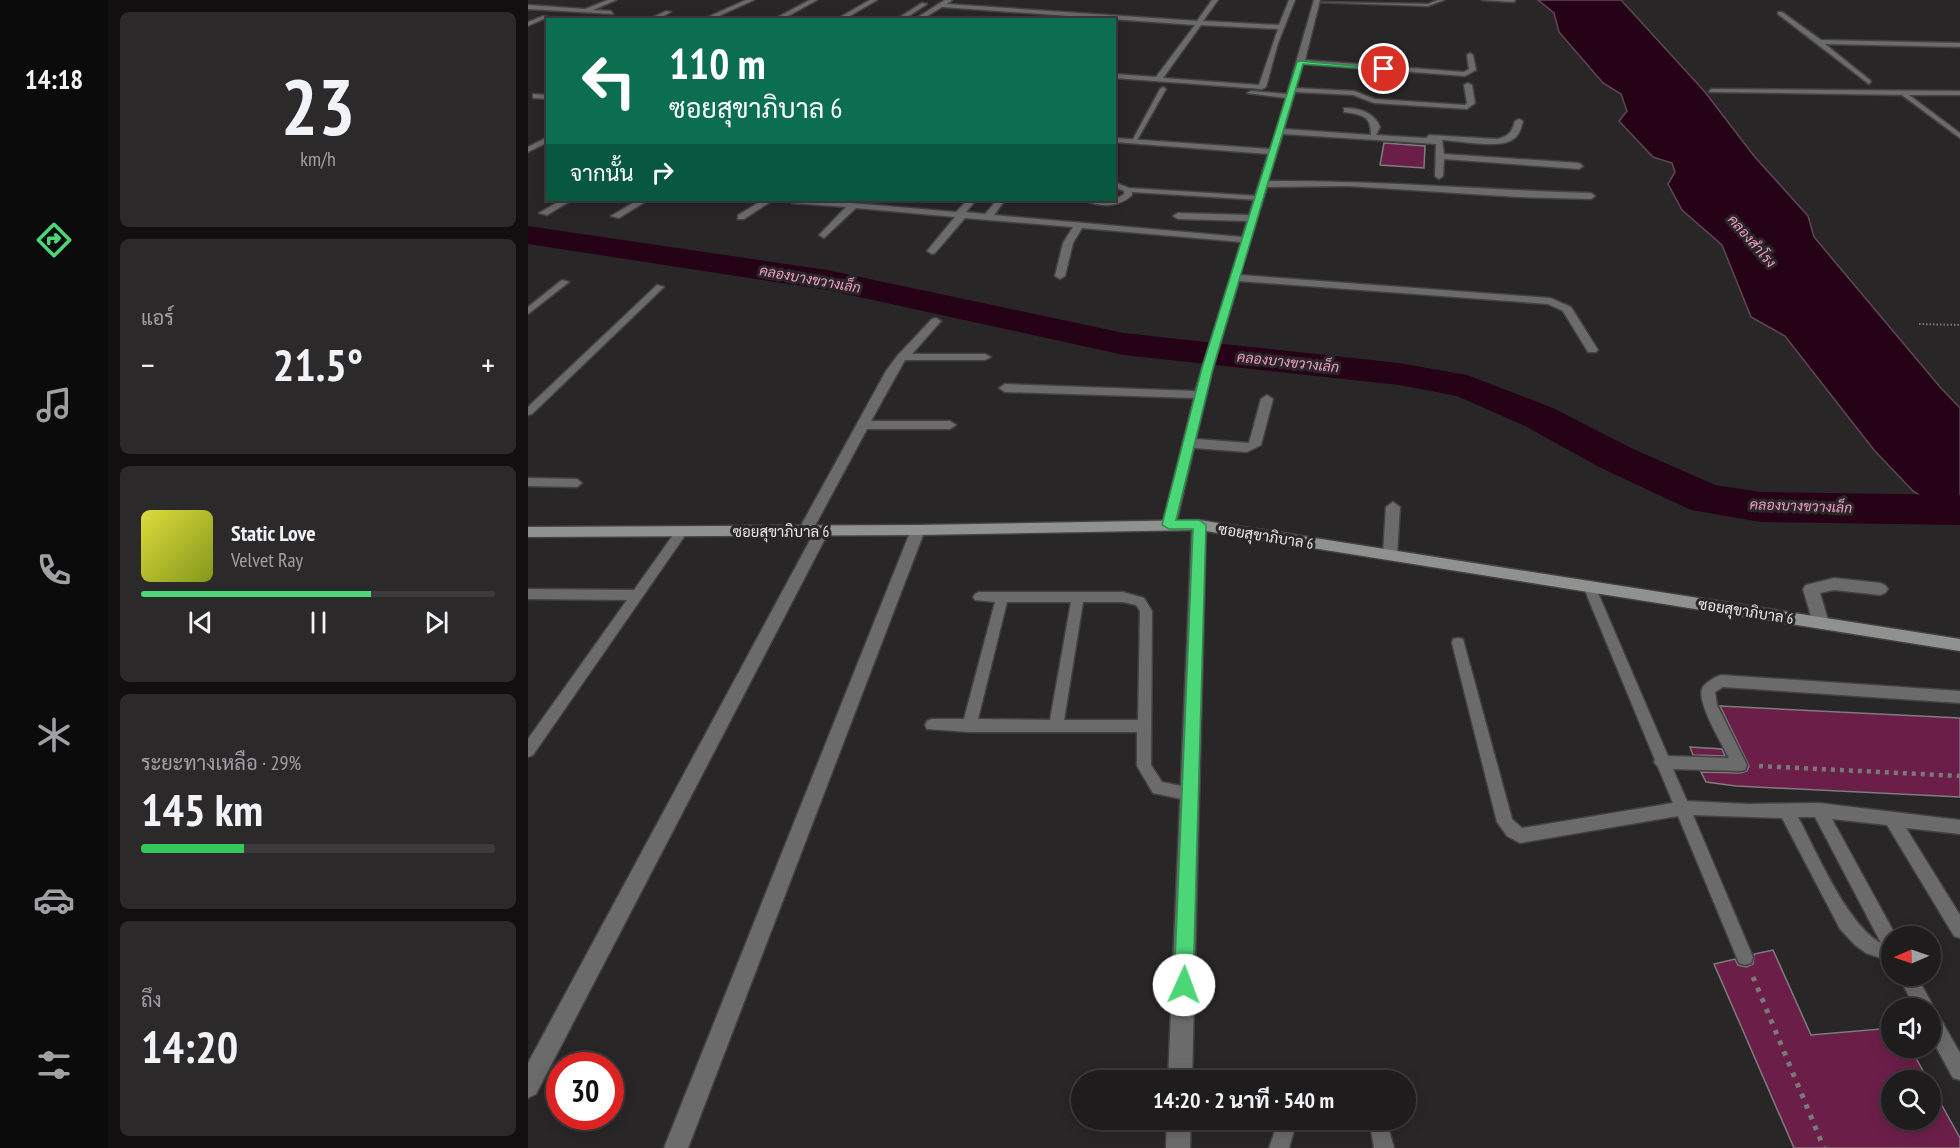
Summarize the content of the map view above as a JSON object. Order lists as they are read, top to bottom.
{
  "streets": {
    "street": ["ซอยสุขาภิบาล 6"]
  },
  "water": ["คลองสำโรง", "คลองบางขวางเล็ก"],
  "north": "left",
  "page": {
    "tabs": "14:18",
    "tile": [
      ["23", "km/h"],
      "แอร์",
      ["ระยะทางเหลือ · 29%", "145 km"],
      ["ถึง", "14:20"]
    ],
    "turn": ["110 m", "ซอยสุขาภิบาล 6"],
    "then": "จากนั้น",
    "heat": ["−", "21.5°", "+"],
    "song": ["Static Love", "Velvet Ray"],
    "limit": "30",
    "trip": "14:20 · 2 นาที · 540 m"
  }
}
